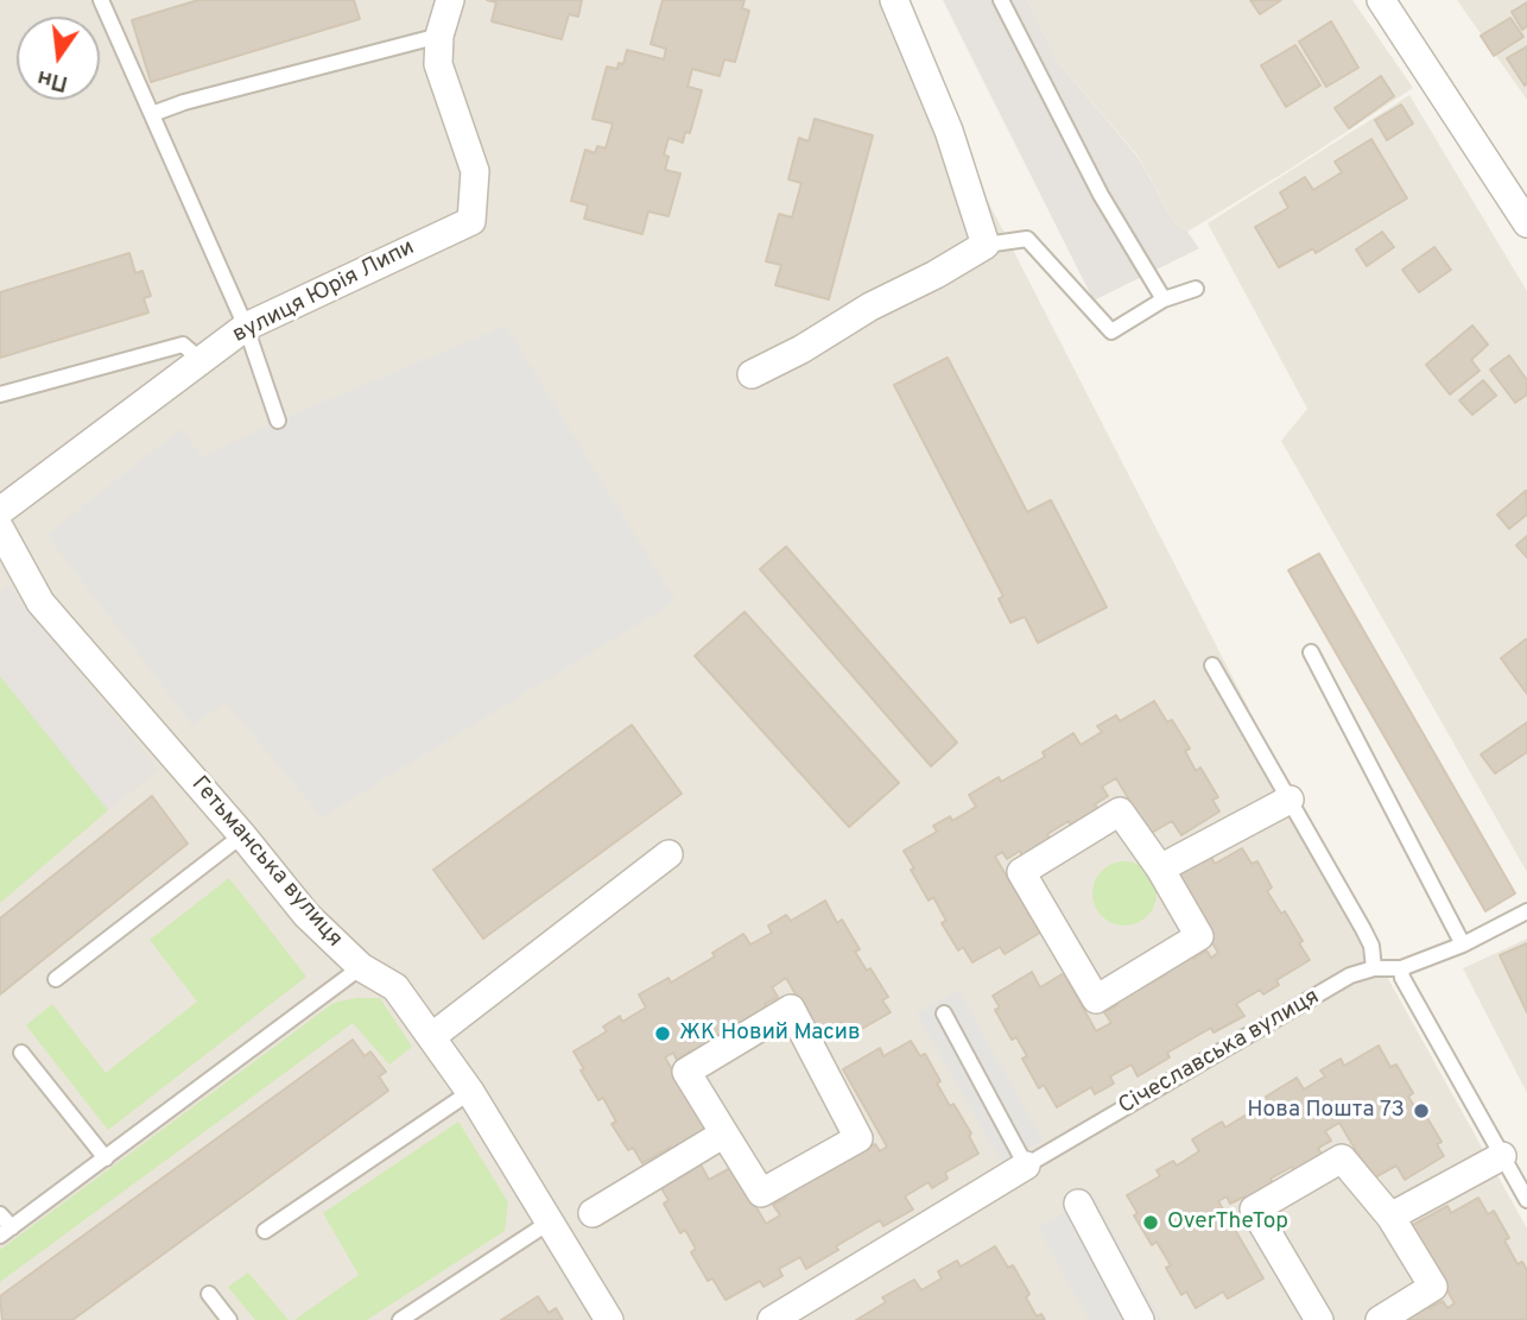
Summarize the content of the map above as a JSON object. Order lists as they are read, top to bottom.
{
  "streets": {
    "street": ["вулиця Юрія Липи", "Гетьманська вулиця", "Січеславська вулиця"]
  },
  "places": ["ЖК Новий Масив", "Нова Пошта 73", "OverTheTop"],
  "north": "bottom"
}
